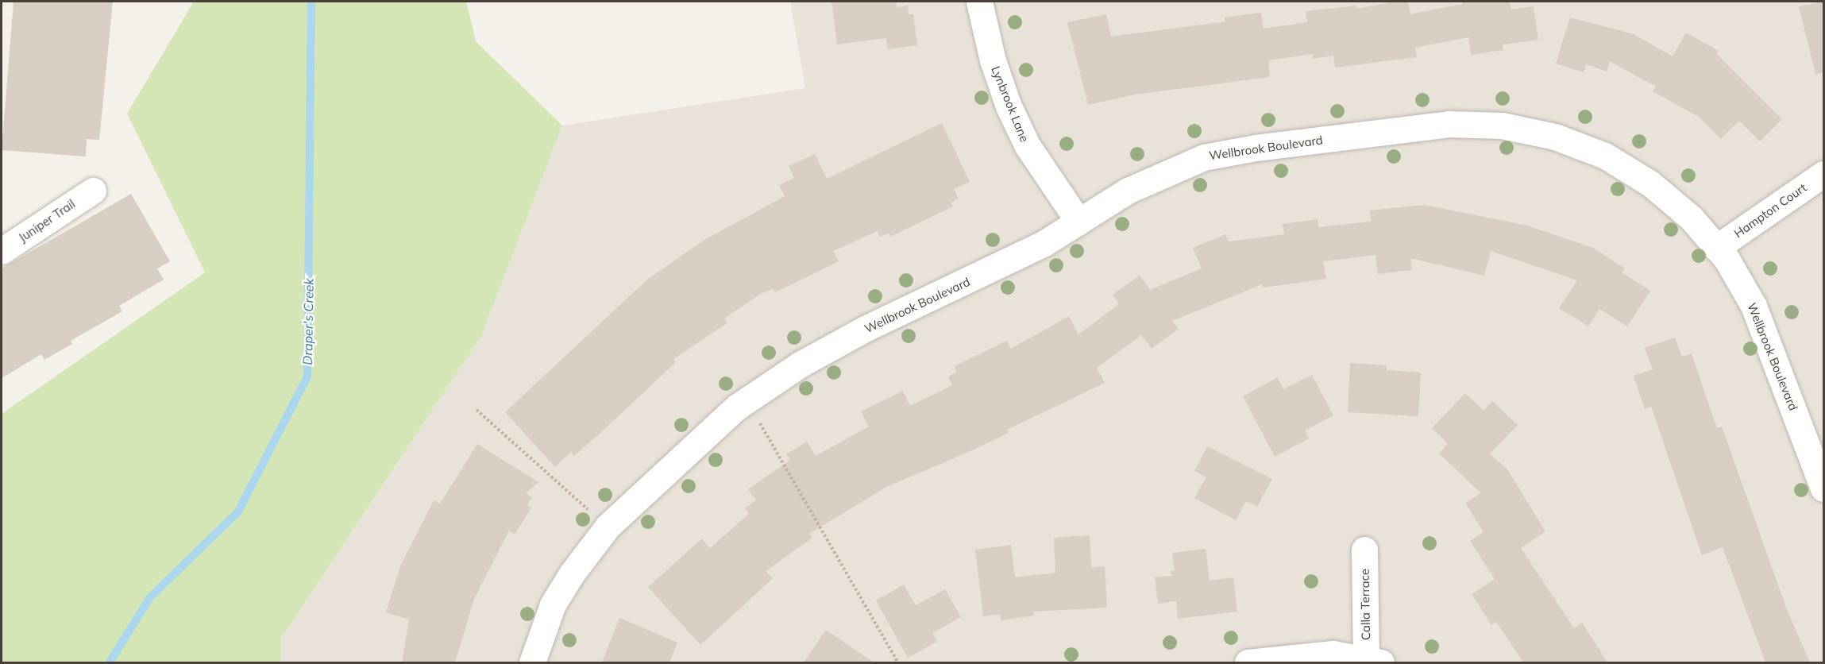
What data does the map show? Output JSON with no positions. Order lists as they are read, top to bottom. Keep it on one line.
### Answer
{"streets":{"street":["Lynbrook Lane","Wellbrook Boulevard","Hampton Court","Juniper Trail","Calla Terrace"]},"crossings":[["Lynbrook Lane","Wellbrook Boulevard"],["Wellbrook Boulevard","Hampton Court"]],"water":["Draper's Creek"]}
